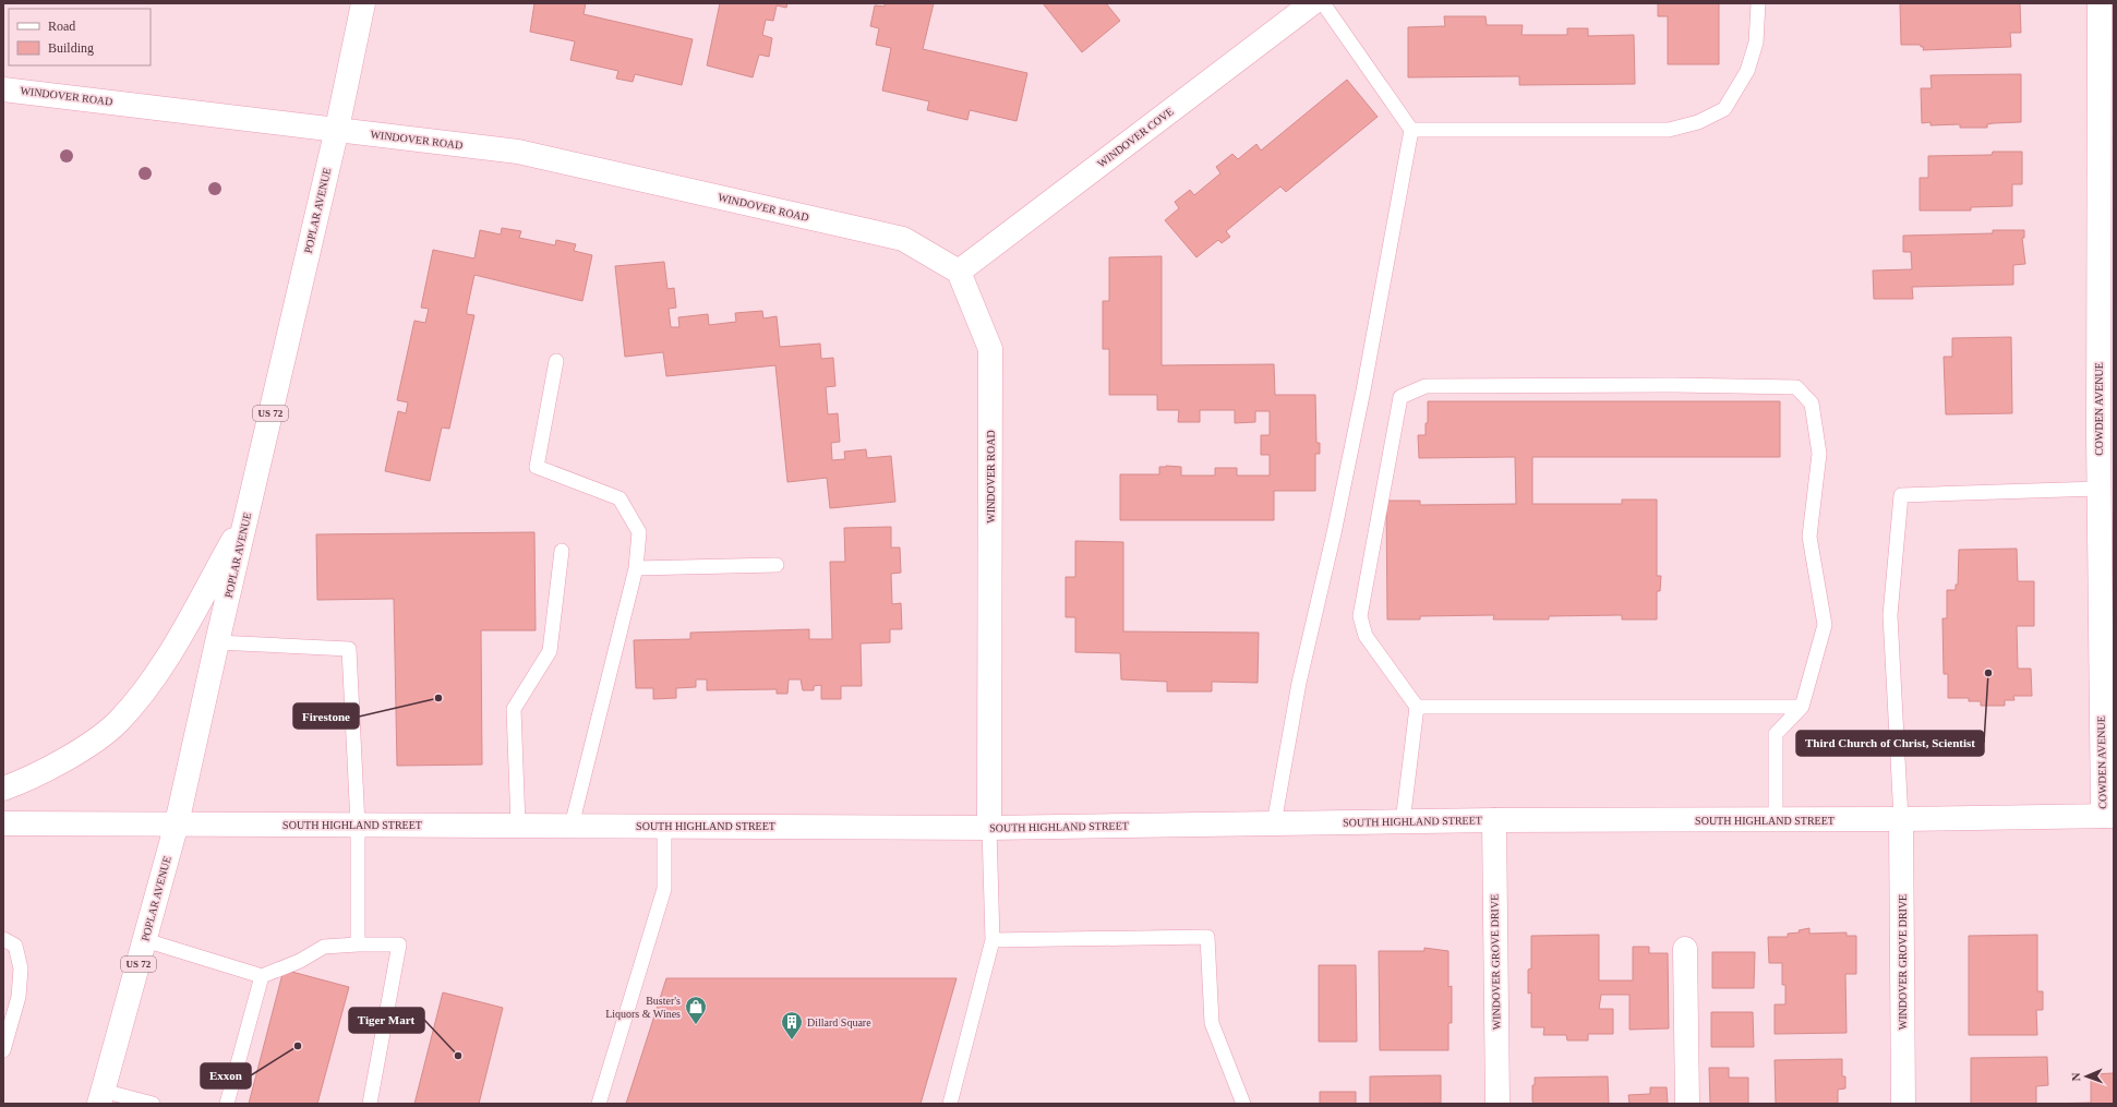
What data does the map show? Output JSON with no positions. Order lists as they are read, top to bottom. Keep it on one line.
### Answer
{"streets":{"main road":["WINDOVER ROAD","WINDOVER COVE","POPLAR AVENUE","COWDEN AVENUE","US 72","SOUTH HIGHLAND STREET","WINDOVER GROVE DRIVE"]},"crossings":[["WINDOVER ROAD","WINDOVER COVE"],["WINDOVER ROAD","POPLAR AVENUE"],["WINDOVER ROAD","SOUTH HIGHLAND STREET"],["POPLAR AVENUE","SOUTH HIGHLAND STREET"],["COWDEN AVENUE","SOUTH HIGHLAND STREET"],["SOUTH HIGHLAND STREET","WINDOVER GROVE DRIVE"]],"places":{"other":["Third Church of Christ, Scientist","Firestone","Exxon","Tiger Mart"],"shop":["Buster's Liquors & Wines"],"building":["Dillard Square"]},"legend":["Road","Building"],"north":"left"}
